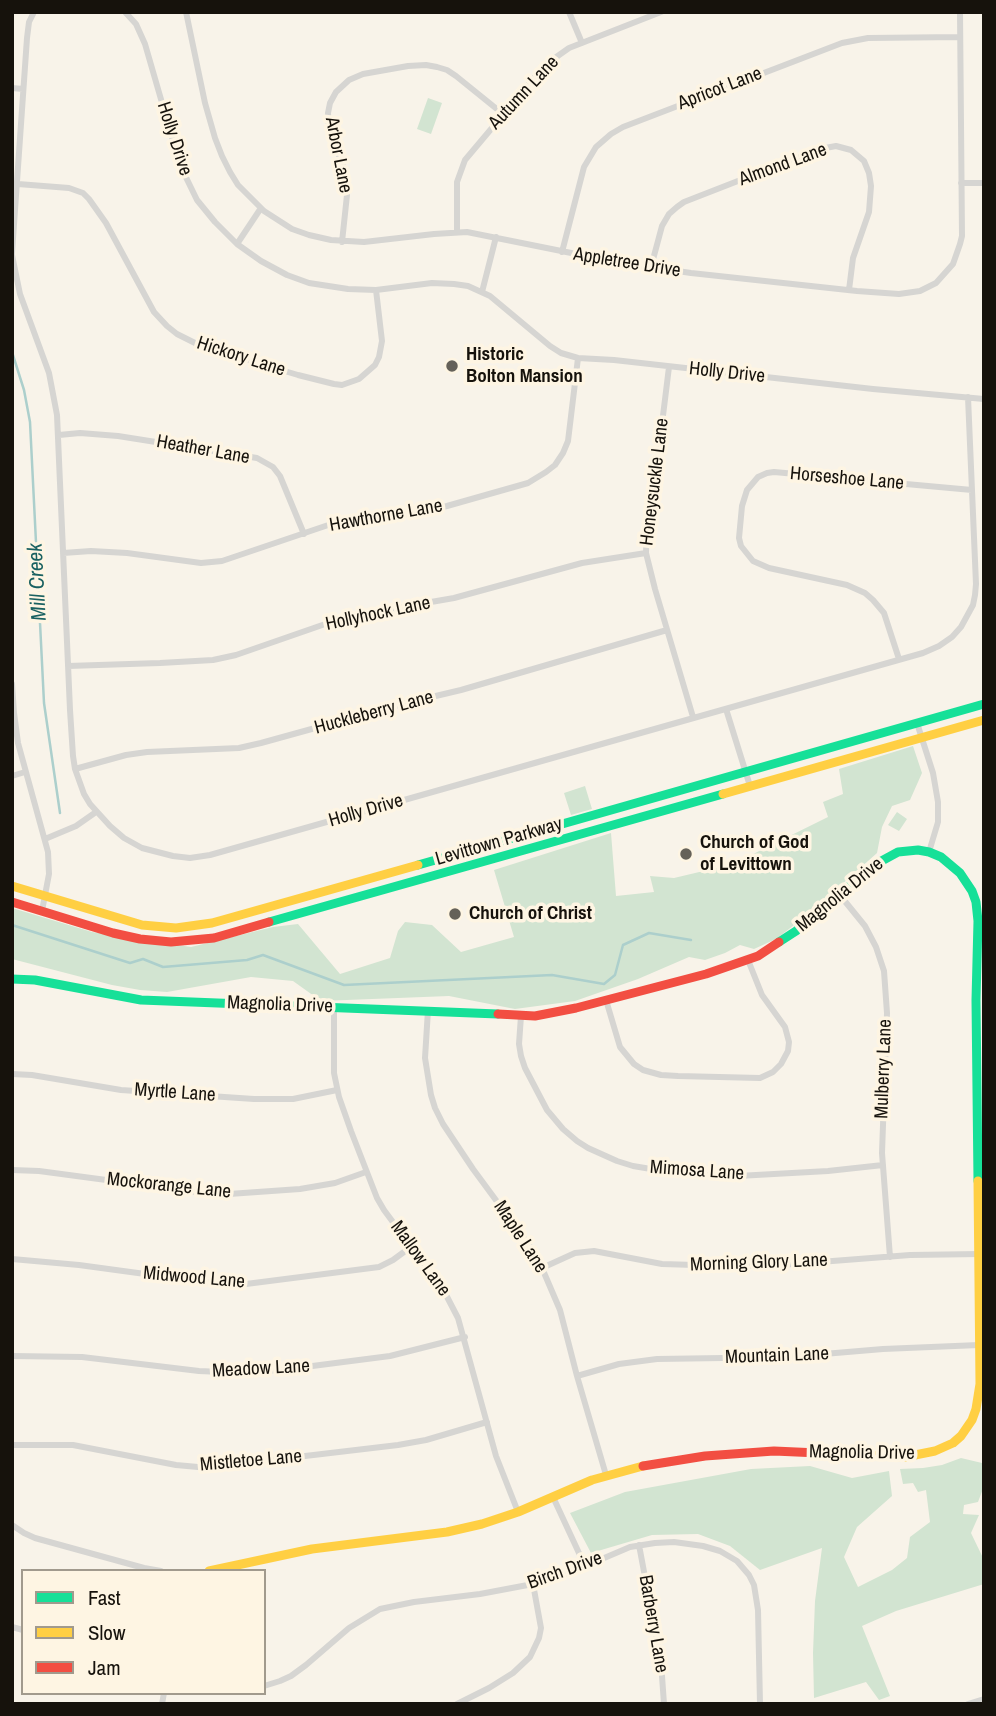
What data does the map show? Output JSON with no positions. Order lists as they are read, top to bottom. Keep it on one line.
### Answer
{"streets":{"street":["Apricot Lane","Autumn Lane","Holly Drive","Arbor Lane","Almond Lane","Appletree Drive","Hickory Lane","Heather Lane","Horseshoe Lane","Honeysuckle Lane","Hawthorne Lane","Hollyhock Lane","Huckleberry Lane","Levittown Parkway","Magnolia Drive","Mulberry Lane","Myrtle Lane","Mimosa Lane","Mockorange Lane","Maple Lane","Mallow Lane","Morning Glory Lane","Midwood Lane","Mountain Lane","Meadow Lane","Mistletoe Lane","Birch Drive","Barberry Lane"]},"crossings":[["Apricot Lane","Appletree Drive"],["Autumn Lane","Arbor Lane"],["Autumn Lane","Appletree Drive"],["Holly Drive","Hickory Lane"],["Holly Drive","Heather Lane"],["Holly Drive","Horseshoe Lane"],["Holly Drive","Honeysuckle Lane"],["Holly Drive","Hawthorne Lane"],["Holly Drive","Hollyhock Lane"],["Holly Drive","Huckleberry Lane"],["Arbor Lane","Appletree Drive"],["Almond Lane","Appletree Drive"],["Heather Lane","Hawthorne Lane"],["Honeysuckle Lane","Hollyhock Lane"],["Honeysuckle Lane","Huckleberry Lane"],["Magnolia Drive","Mulberry Lane"],["Magnolia Drive","Mimosa Lane"],["Magnolia Drive","Maple Lane"],["Magnolia Drive","Mallow Lane"],["Magnolia Drive","Morning Glory Lane"],["Magnolia Drive","Mountain Lane"],["Mulberry Lane","Mimosa Lane"],["Mulberry Lane","Morning Glory Lane"],["Myrtle Lane","Mallow Lane"],["Mockorange Lane","Mallow Lane"],["Maple Lane","Morning Glory Lane"],["Maple Lane","Mountain Lane"],["Mallow Lane","Midwood Lane"],["Mallow Lane","Meadow Lane"],["Mallow Lane","Mistletoe Lane"],["Birch Drive","Barberry Lane"]],"water":["Mill Creek"],"places":["Historic Bolton Mansion","Church of God of Levittown","Church of Christ"],"legend":["Fast","Slow","Jam"]}
